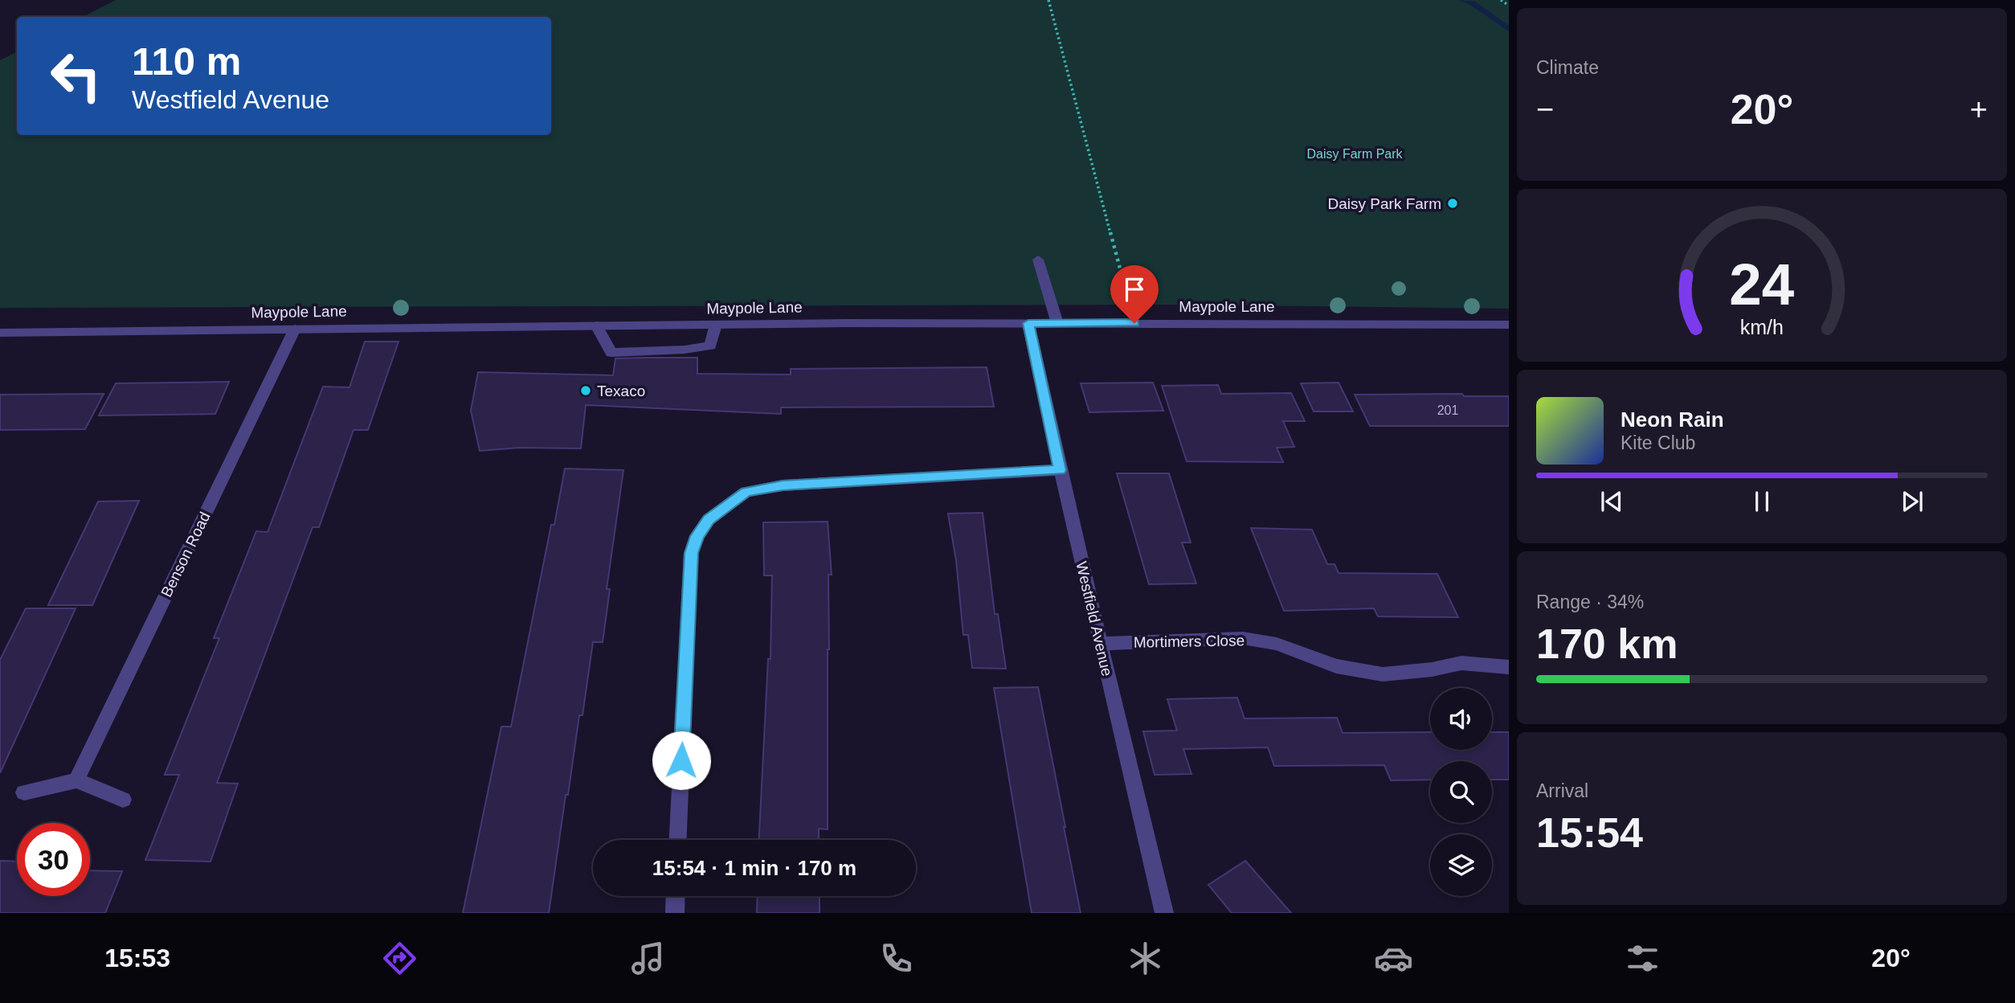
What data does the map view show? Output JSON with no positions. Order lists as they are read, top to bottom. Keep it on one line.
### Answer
{"streets":{"street":["Maypole Lane","Benson Road","Westfield Avenue","Mortimers Close"]},"crossings":[["Maypole Lane","Benson Road"],["Maypole Lane","Westfield Avenue"],["Westfield Avenue","Mortimers Close"]],"parks":["Daisy Farm Park"],"places":["Daisy Park Farm","Texaco"],"house_numbers":["201"],"page":{"tile":["Climate",["Range · 34%","170 km"],["Arrival","15:54"]],"turn":["110 m","Westfield Avenue"],"heat":["−","20°","+"],"song":["Neon Rain","Kite Club"],"limit":"30","trip":"15:54 · 1 min · 170 m","tabs":["15:53","20°"],"gauge":["24","km/h"]}}
